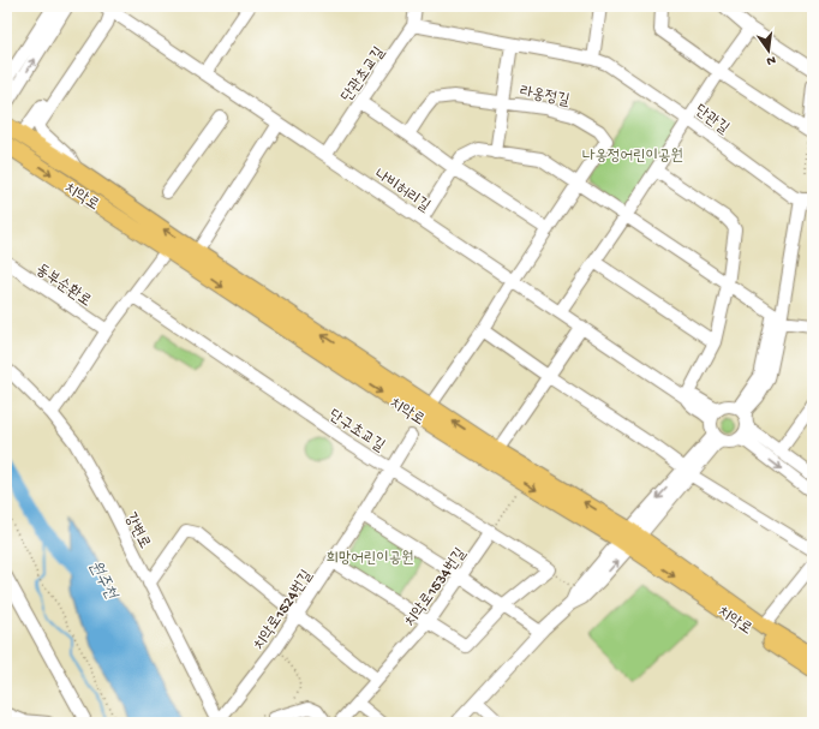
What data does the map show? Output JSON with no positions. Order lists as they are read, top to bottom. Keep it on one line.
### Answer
{"streets":{"main road":["치악로"],"street":["단관초교길","라옹정길","단관길","나비허리길","동부순환로","단구초교길","강변로","치악로1534번길","치악로1524번길"]},"crossings":[["단관초교길","단관길"],["단관초교길","나비허리길"],["라옹정길","단관길"],["라옹정길","나비허리길"],["라옹정길","치악로"],["나비허리길","치악로"],["단구초교길","치악로1534번길"],["단구초교길","치악로1524번길"],["강변로","치악로1524번길"]],"water":["원주천"],"parks":["나옹정어린이공원","희망어린이공원"],"north":"bottom"}
